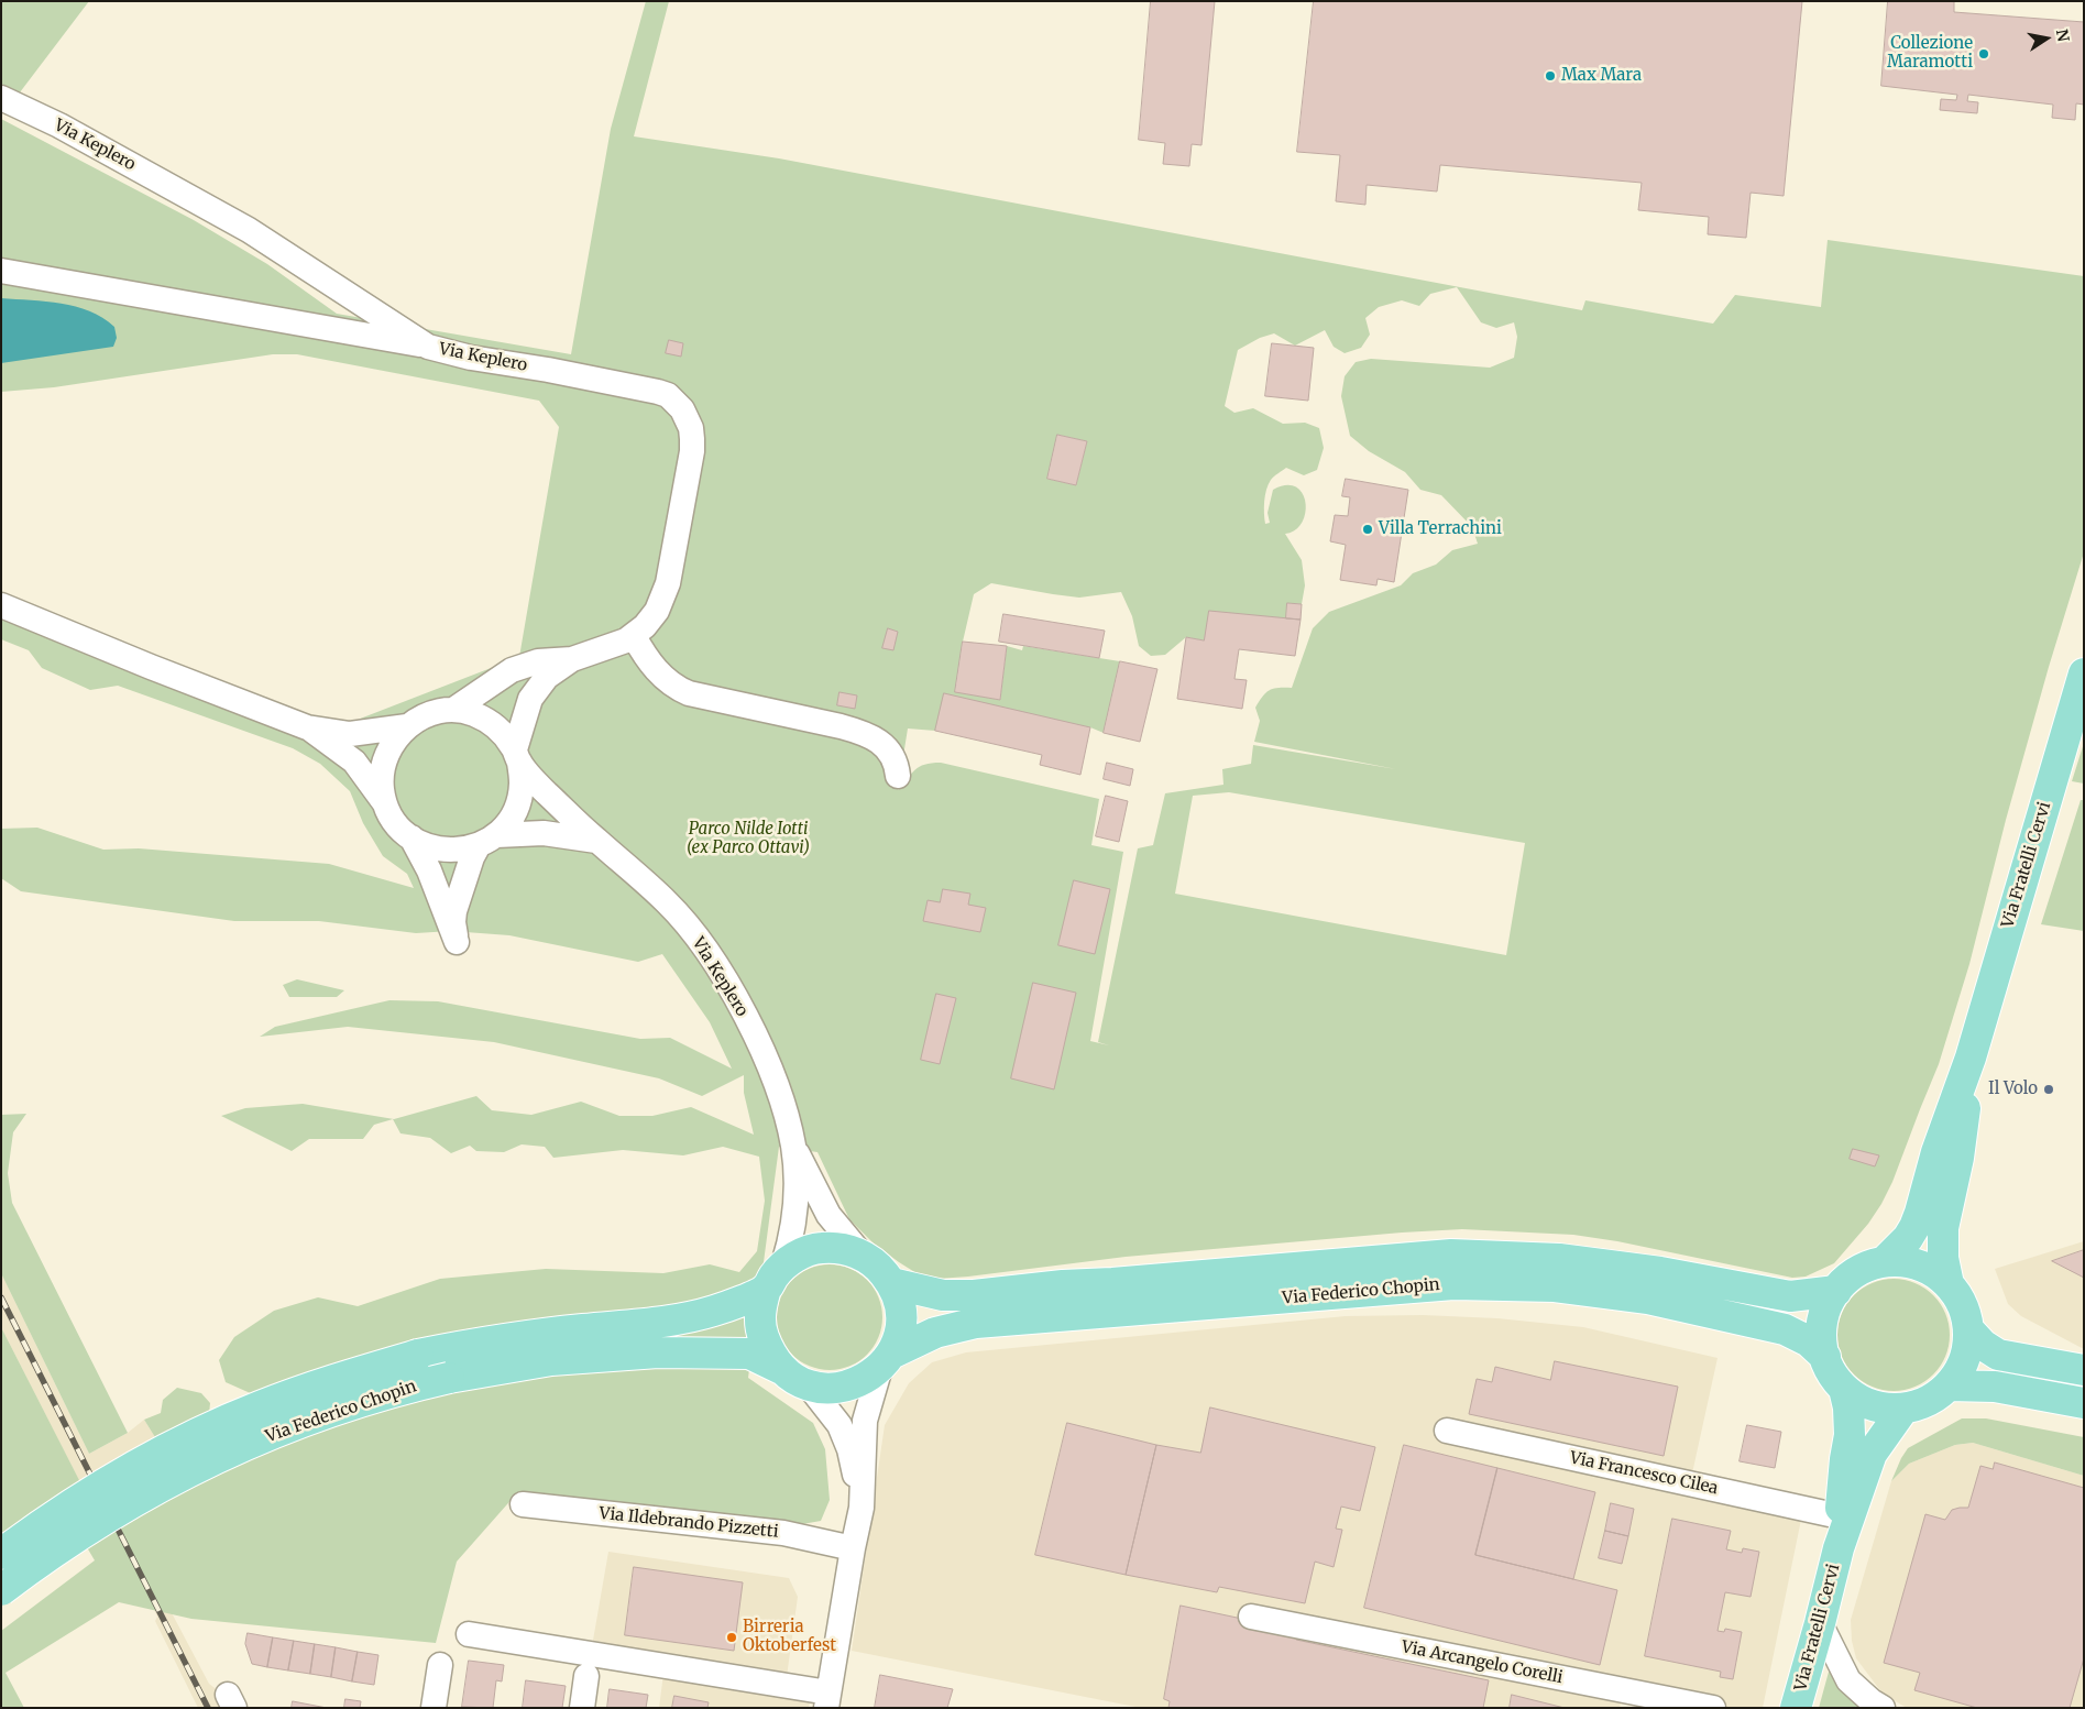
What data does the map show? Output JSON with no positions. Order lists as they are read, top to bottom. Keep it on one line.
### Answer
{"streets":{"main road":["Via Fratelli Cervi","Via Federico Chopin"],"street":["Via Keplero","Via Francesco Cilea","Via Ildebrando Pizzetti","Via Arcangelo Corelli"]},"crossings":[["Via Fratelli Cervi","Via Federico Chopin"],["Via Fratelli Cervi","Via Francesco Cilea"]],"parks":["Parco Nilde Iotti (ex Parco Ottavi)"],"places":["Collezione Maramotti","Max Mara","Villa Terrachini","Il Volo","Birreria Oktoberfest"],"north":"right"}
